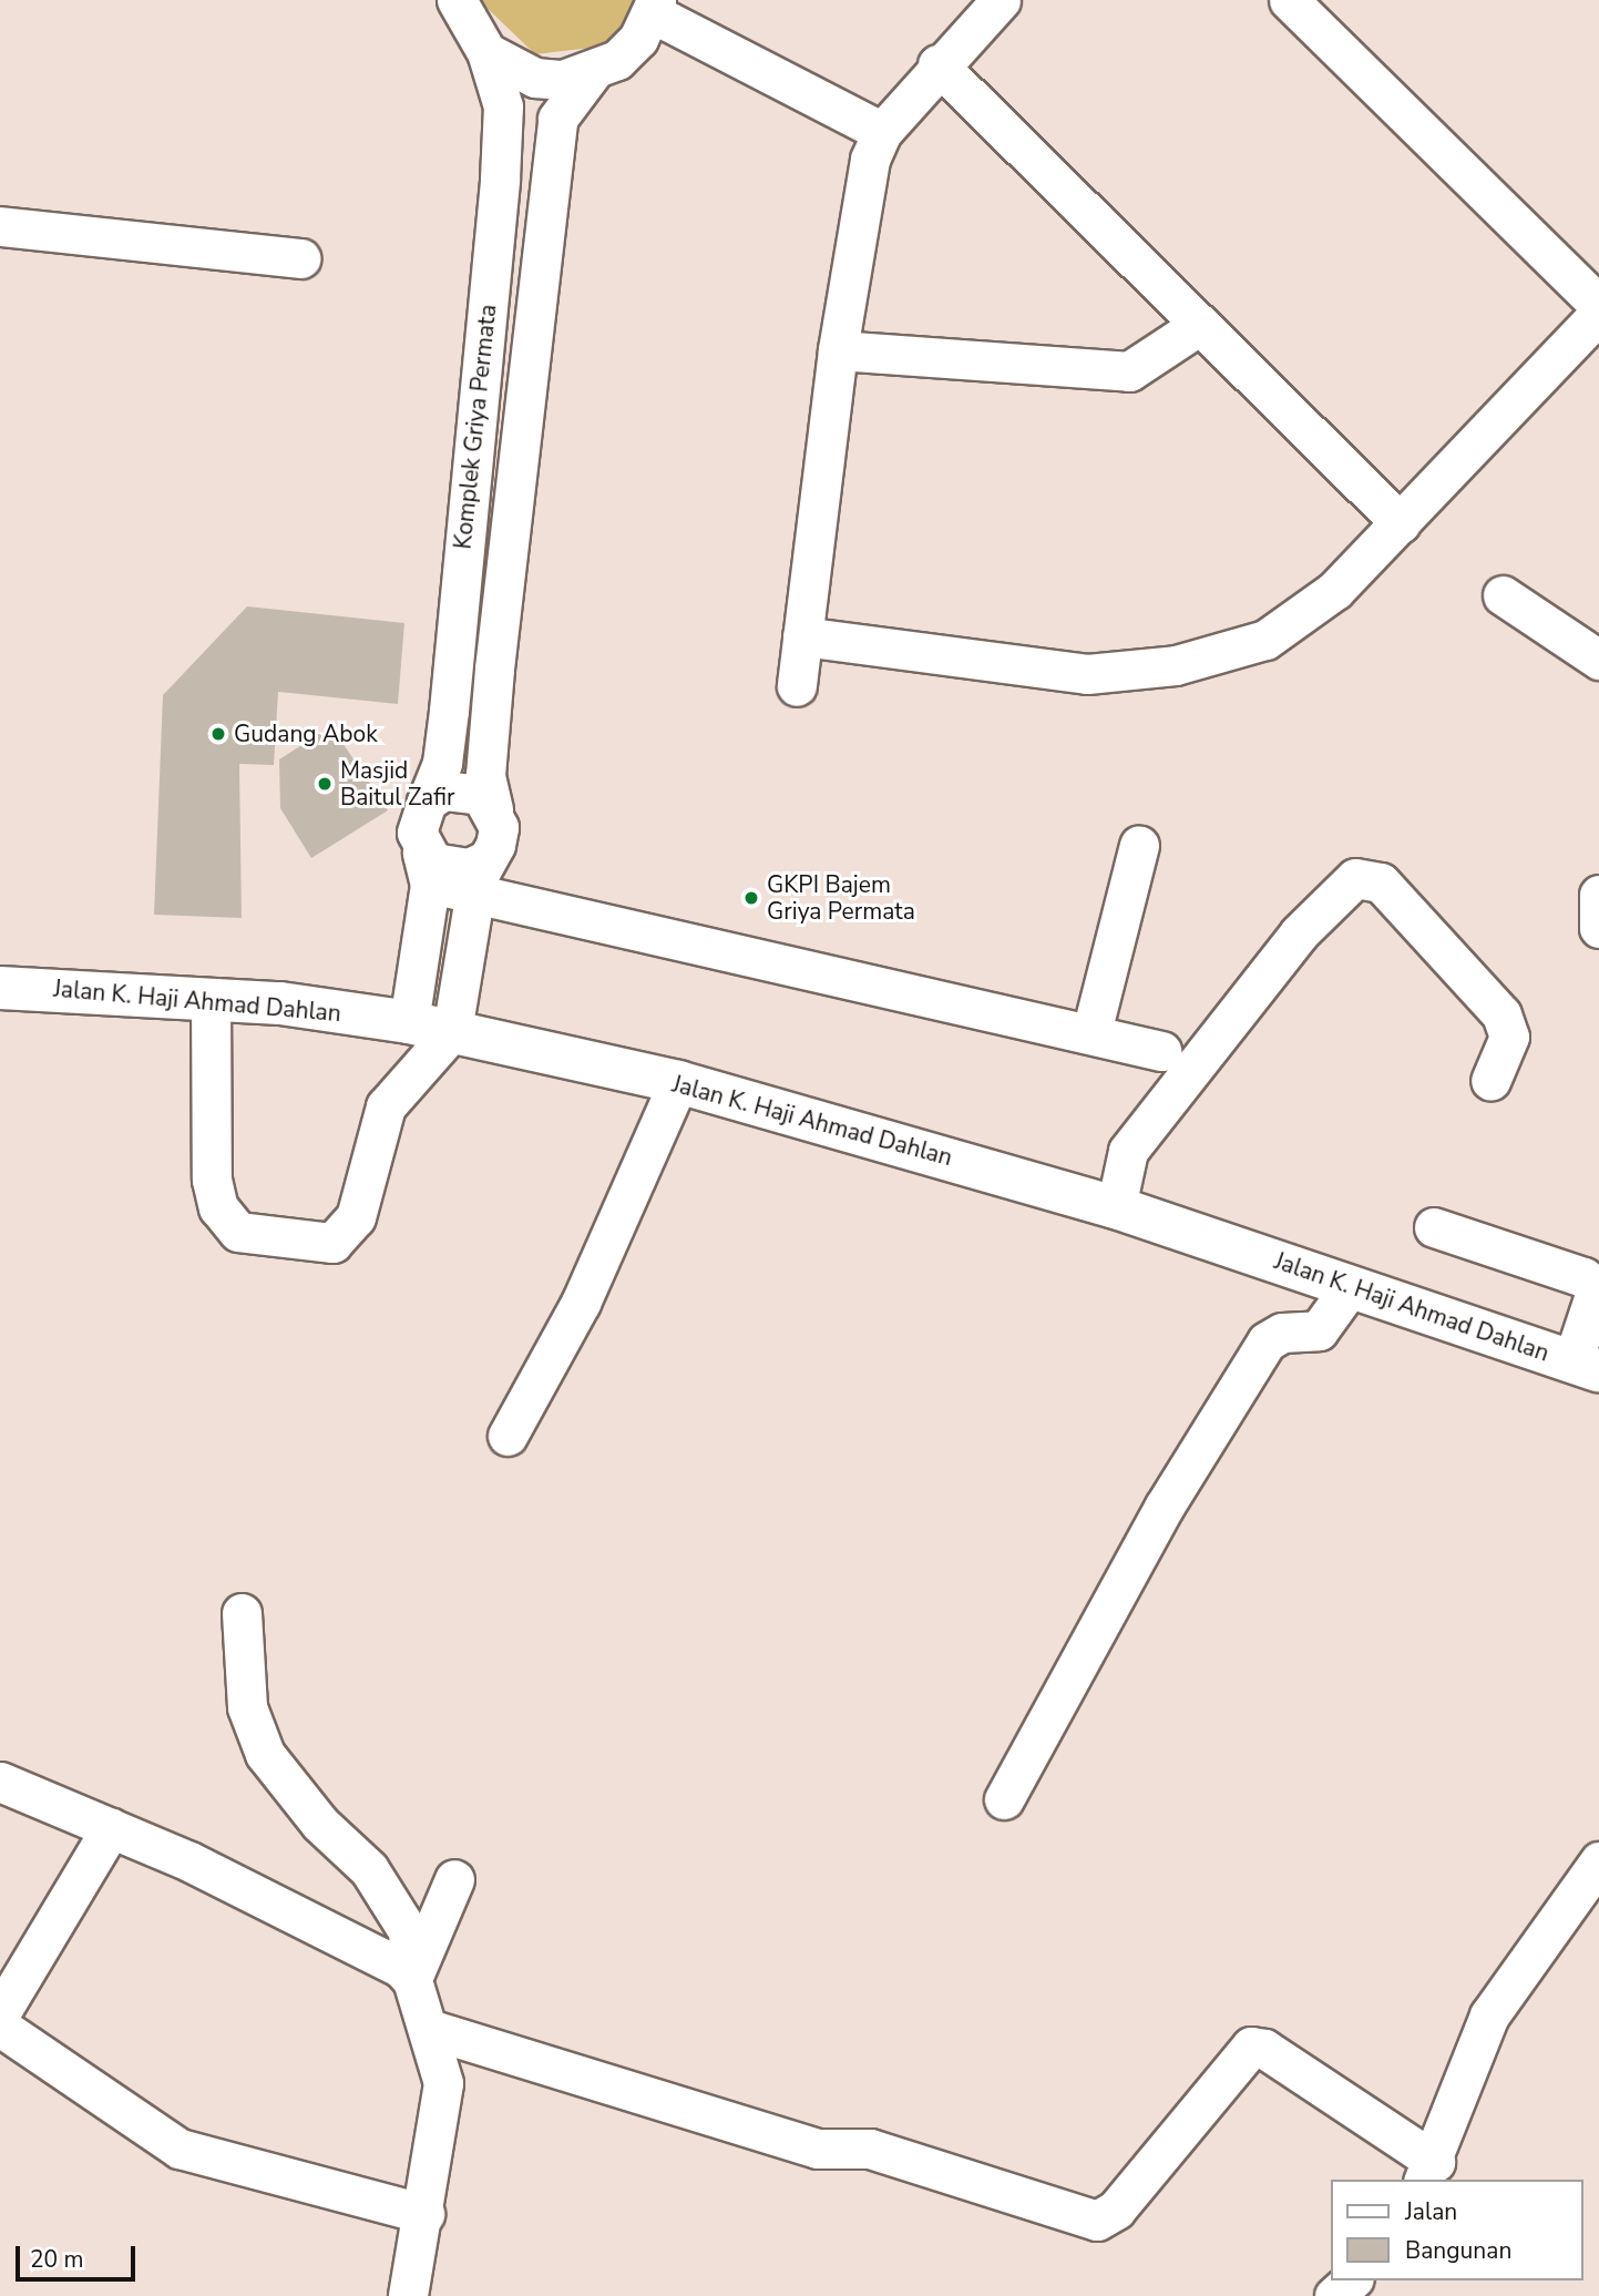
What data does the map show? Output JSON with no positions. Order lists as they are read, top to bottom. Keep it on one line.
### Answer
{"streets":{"main road":["Jalan K. Haji Ahmad Dahlan"],"street":["Komplek Griya Permata"]},"places":["Gudang Abok","Masjid Baitul Zafir","GKPI Bajem Griya Permata"],"legend":["Jalan","Bangunan"],"scale_bar":"20 m"}
